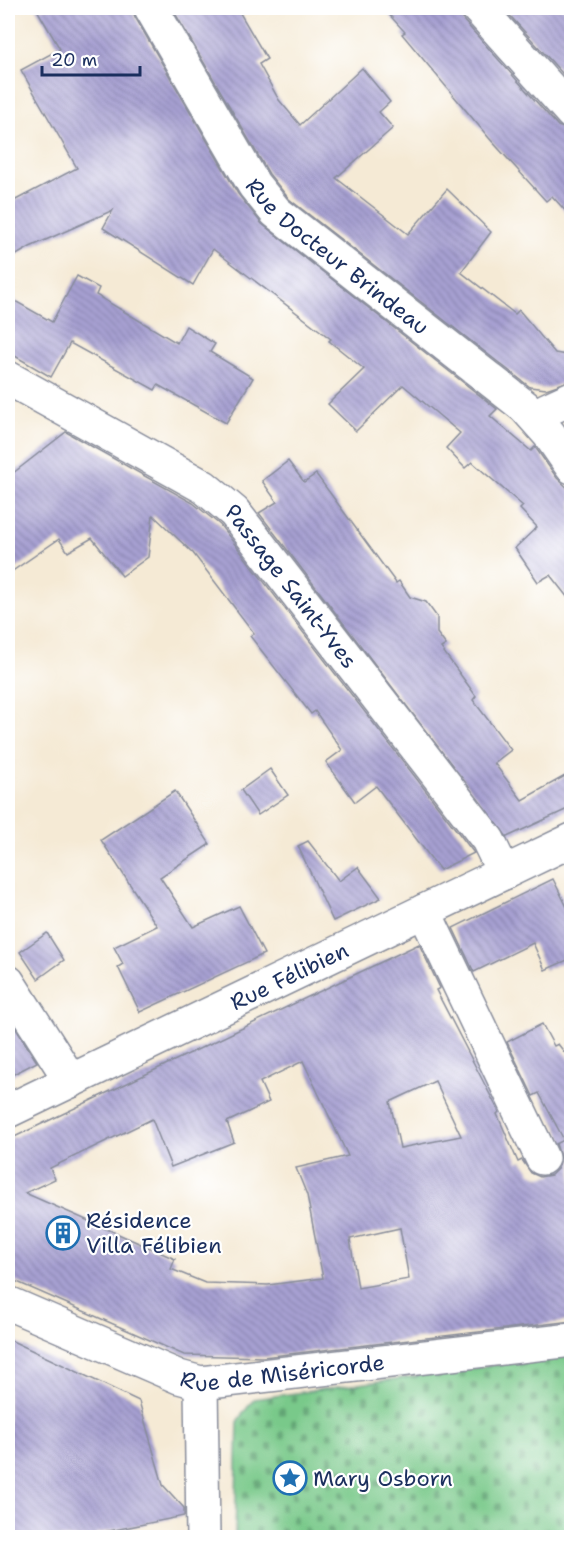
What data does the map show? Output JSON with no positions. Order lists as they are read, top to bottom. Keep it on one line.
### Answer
{"streets":{"street":["Rue Docteur Brindeau","Passage Saint-Yves","Rue Félibien","Rue de Miséricorde"]},"crossings":[["Passage Saint-Yves","Rue Félibien"]],"places":{"building":["Résidence Villa Félibien"],"place":["Mary Osborn"]},"scale_bar":"20 m"}
